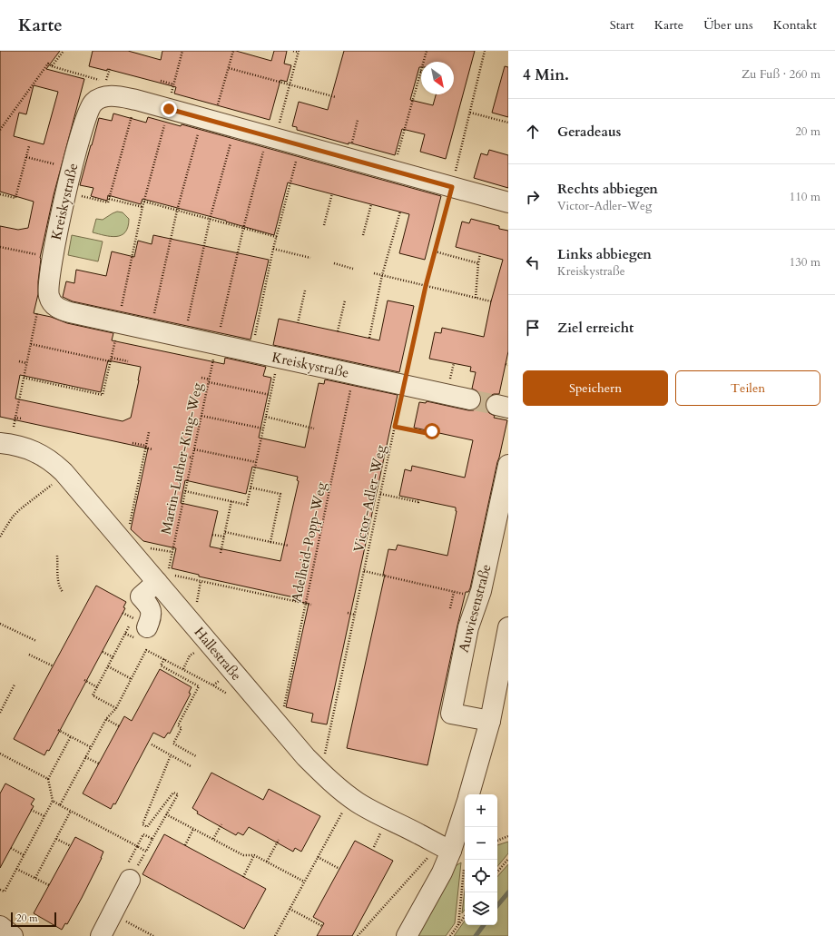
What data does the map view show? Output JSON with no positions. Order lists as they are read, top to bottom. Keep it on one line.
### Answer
{"streets":{"street":["Kreiskystraße","Auwiesenstraße","Hallestraße"],"path":["Martin-Luther-King-Weg","Victor-Adler-Weg","Adelheid-Popp-Weg"]},"crossings":[["Kreiskystraße","Martin-Luther-King-Weg"],["Kreiskystraße","Victor-Adler-Weg"],["Kreiskystraße","Adelheid-Popp-Weg"],["Martin-Luther-King-Weg","Hallestraße"]],"scale_bar":"20 m","north":"bottom right","page":{"header":"Karte","nav":["Start","Karte","Über uns","Kontakt"],"heading":["4 Min.","Zu Fuß · 260 m"],"list":[["Geradeaus","20 m"],["Rechts abbiegen","Victor-Adler-Weg","110 m"],["Links abbiegen","Kreiskystraße","130 m"],"Ziel erreicht"],"buttons":["Speichern","Teilen"],"map_buttons":["+","−"],"scale":"20 m"}}
